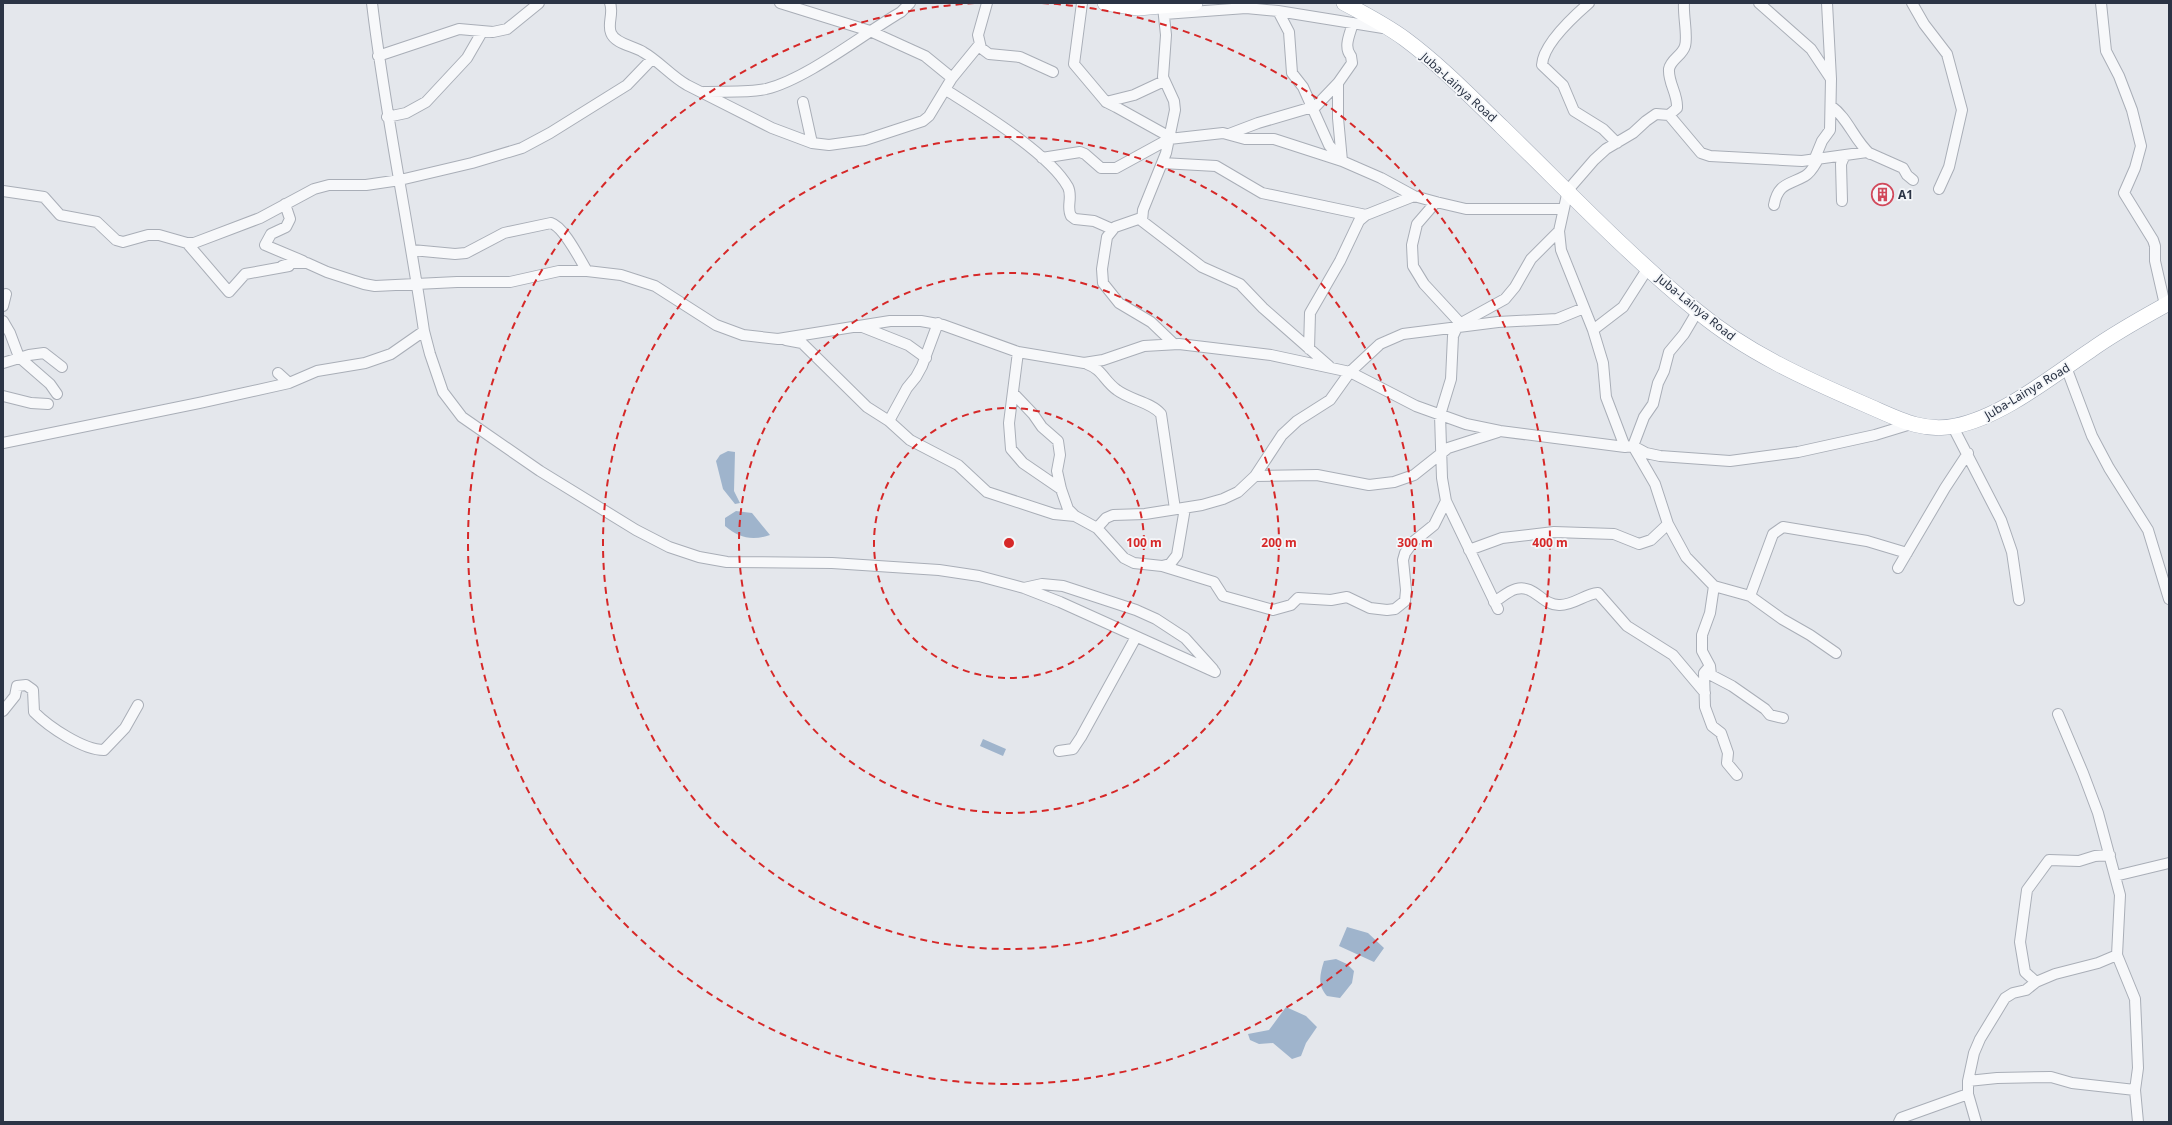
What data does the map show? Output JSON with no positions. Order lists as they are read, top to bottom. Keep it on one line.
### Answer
{"streets":{"main road":["Juba-Lainya Road"]},"places":{"building":["A1"]},"rings":["100 m","200 m","300 m","400 m"]}
